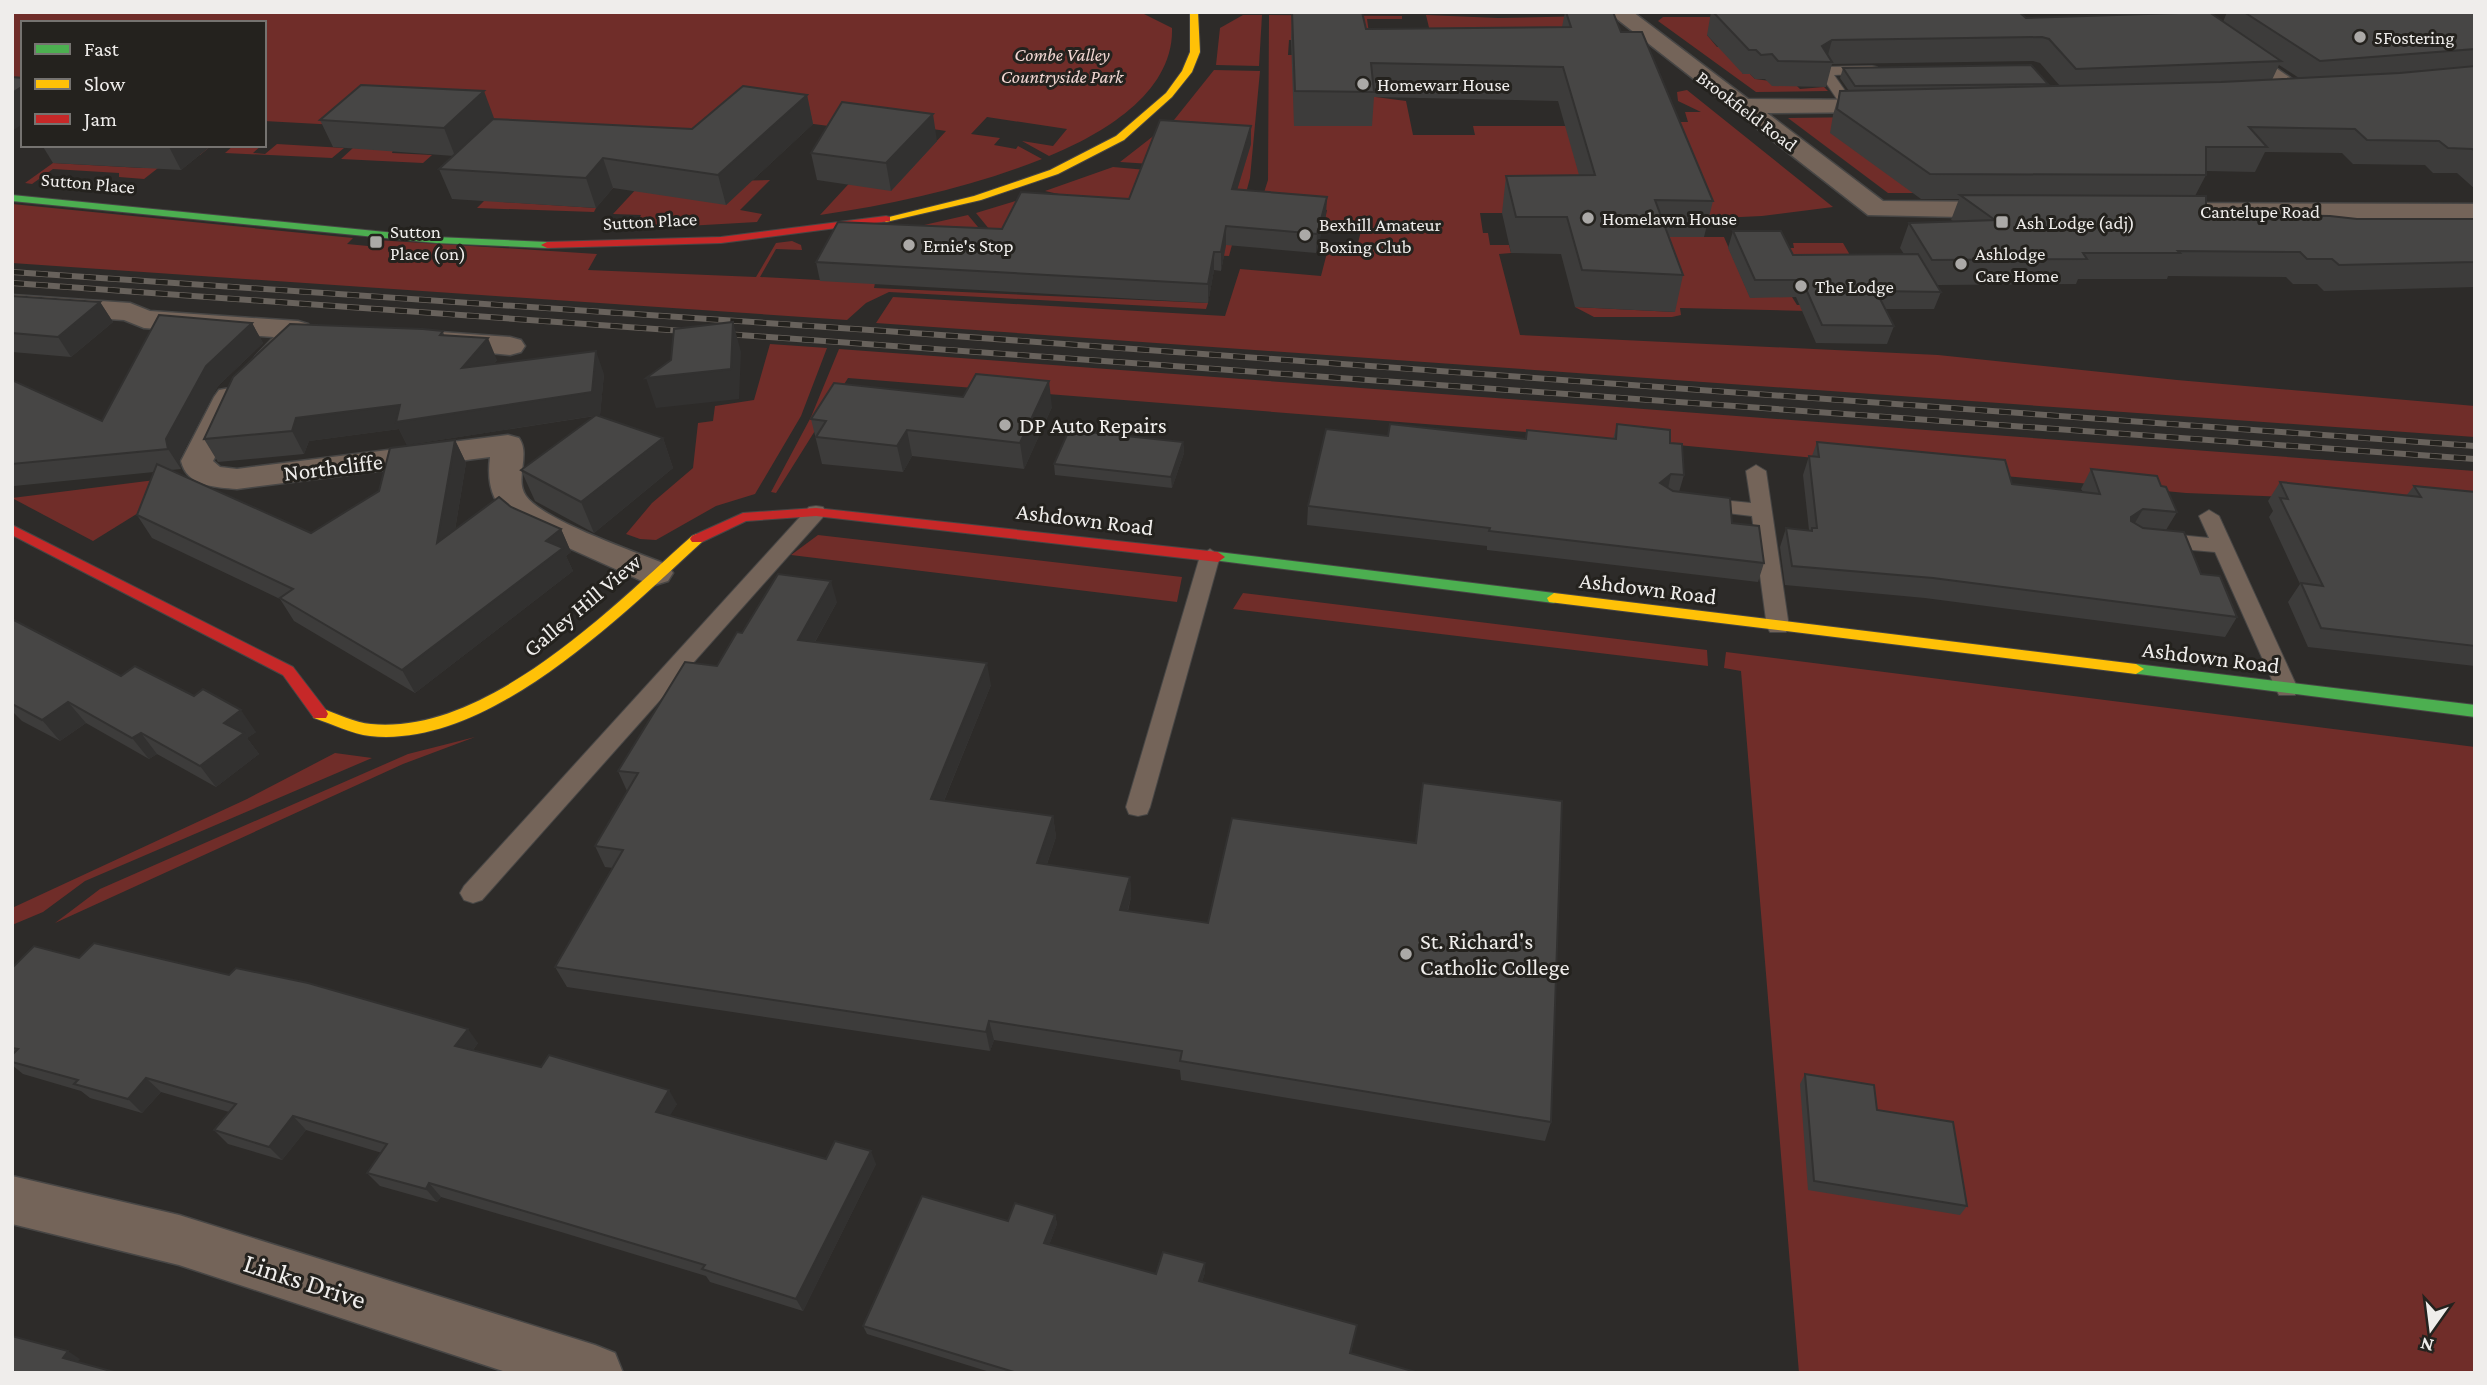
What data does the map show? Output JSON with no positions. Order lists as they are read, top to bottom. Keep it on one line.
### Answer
{"streets":{"street":["Brookfield Road","Sutton Place","Cantelupe Road","Northcliffe","Ashdown Road","Galley Hill View","Links Drive"]},"crossings":[["Northcliffe","Galley Hill View"],["Ashdown Road","Galley Hill View"]],"parks":["Combe Valley Countryside Park"],"places":{"other":["5Fostering","Homewarr House","Homelawn House","Bexhill Amateur Boxing Club","Ernie's Stop","Ashlodge Care Home","The Lodge","DP Auto Repairs","St. Richard's Catholic College"],"transit":["Ash Lodge (adj)","Sutton Place (on)"]},"legend":["Fast","Slow","Jam"],"north":"bottom"}
